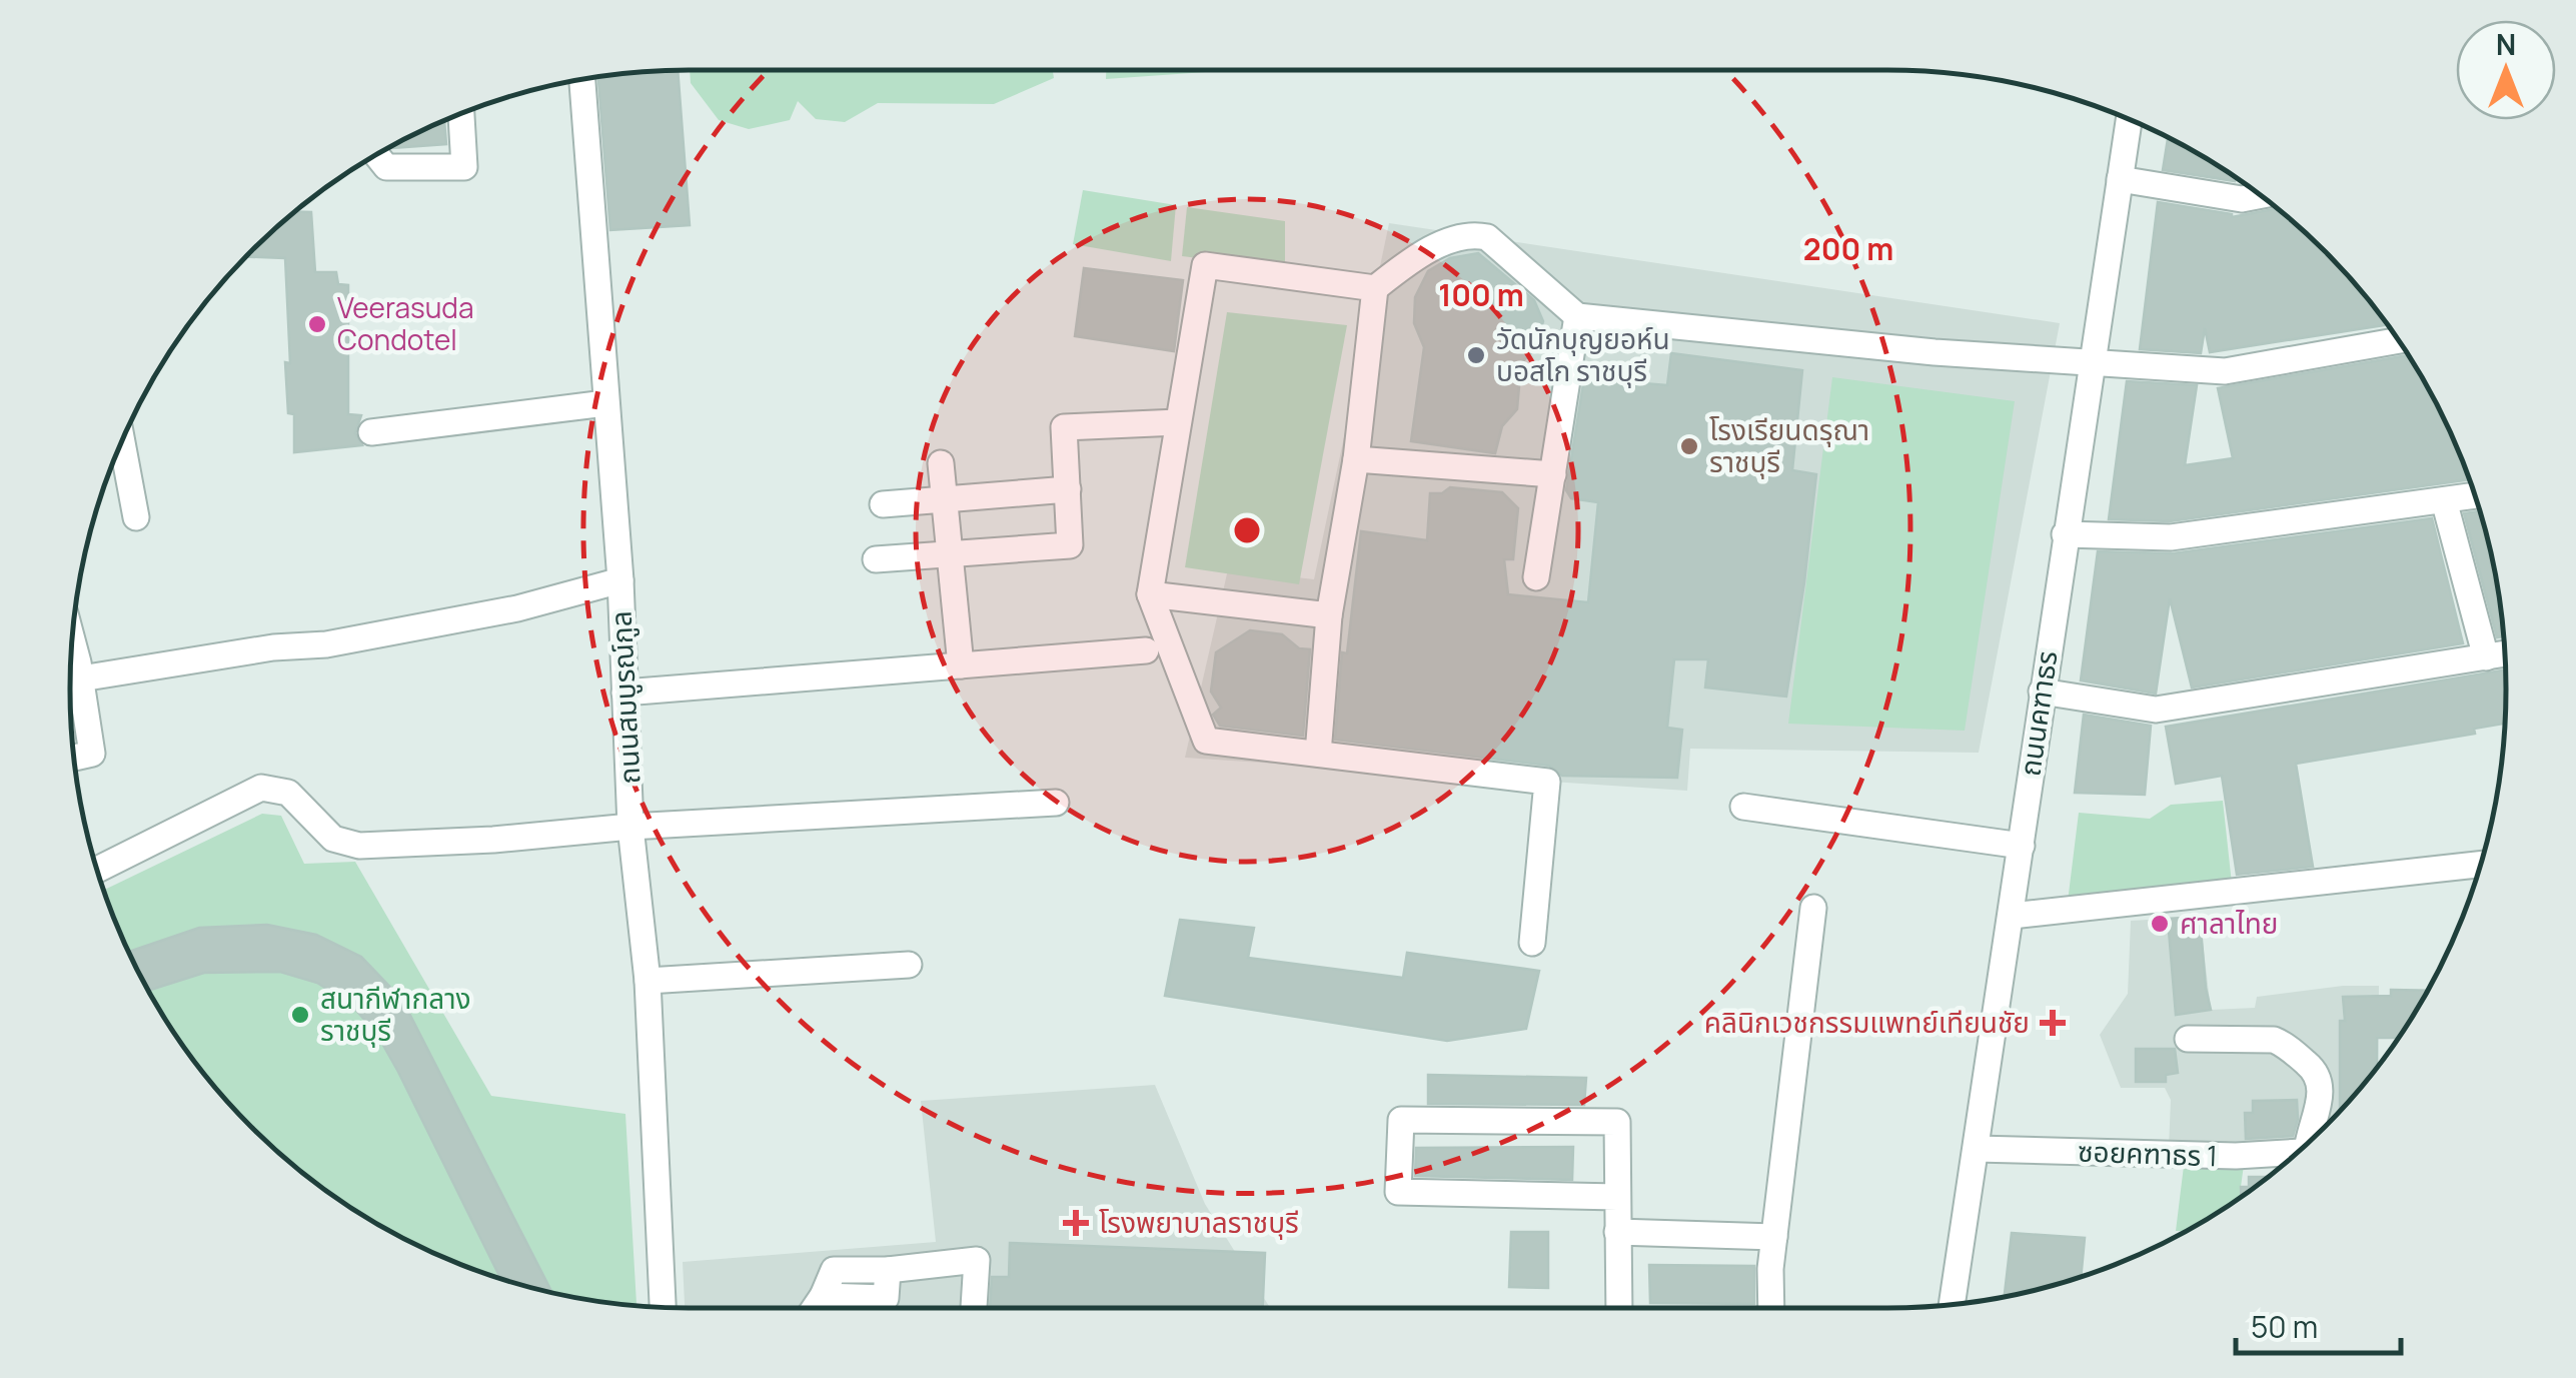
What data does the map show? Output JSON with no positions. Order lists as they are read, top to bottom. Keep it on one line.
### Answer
{"streets":{"street":["ถนนสมบูรณ์กูล","ถนนคฑาธร","ซอยคฑาธร 1"]},"crossings":[["ถนนคฑาธร","ซอยคฑาธร 1"]],"places":{"other":["Veerasuda Condotel","วัดนักบุญยอห์น บอสโก ราชบุรี","โรงเรียนดรุณา ราชบุรี","ศาลาไทย","สนากีฬากลาง ราชบุรี"],"health":["คลินิกเวชกรรมแพทย์เทียนชัย","โรงพยาบาลราชบุรี"]},"scale_bar":"50 m","north":"top","rings":["200 m","100 m"]}
